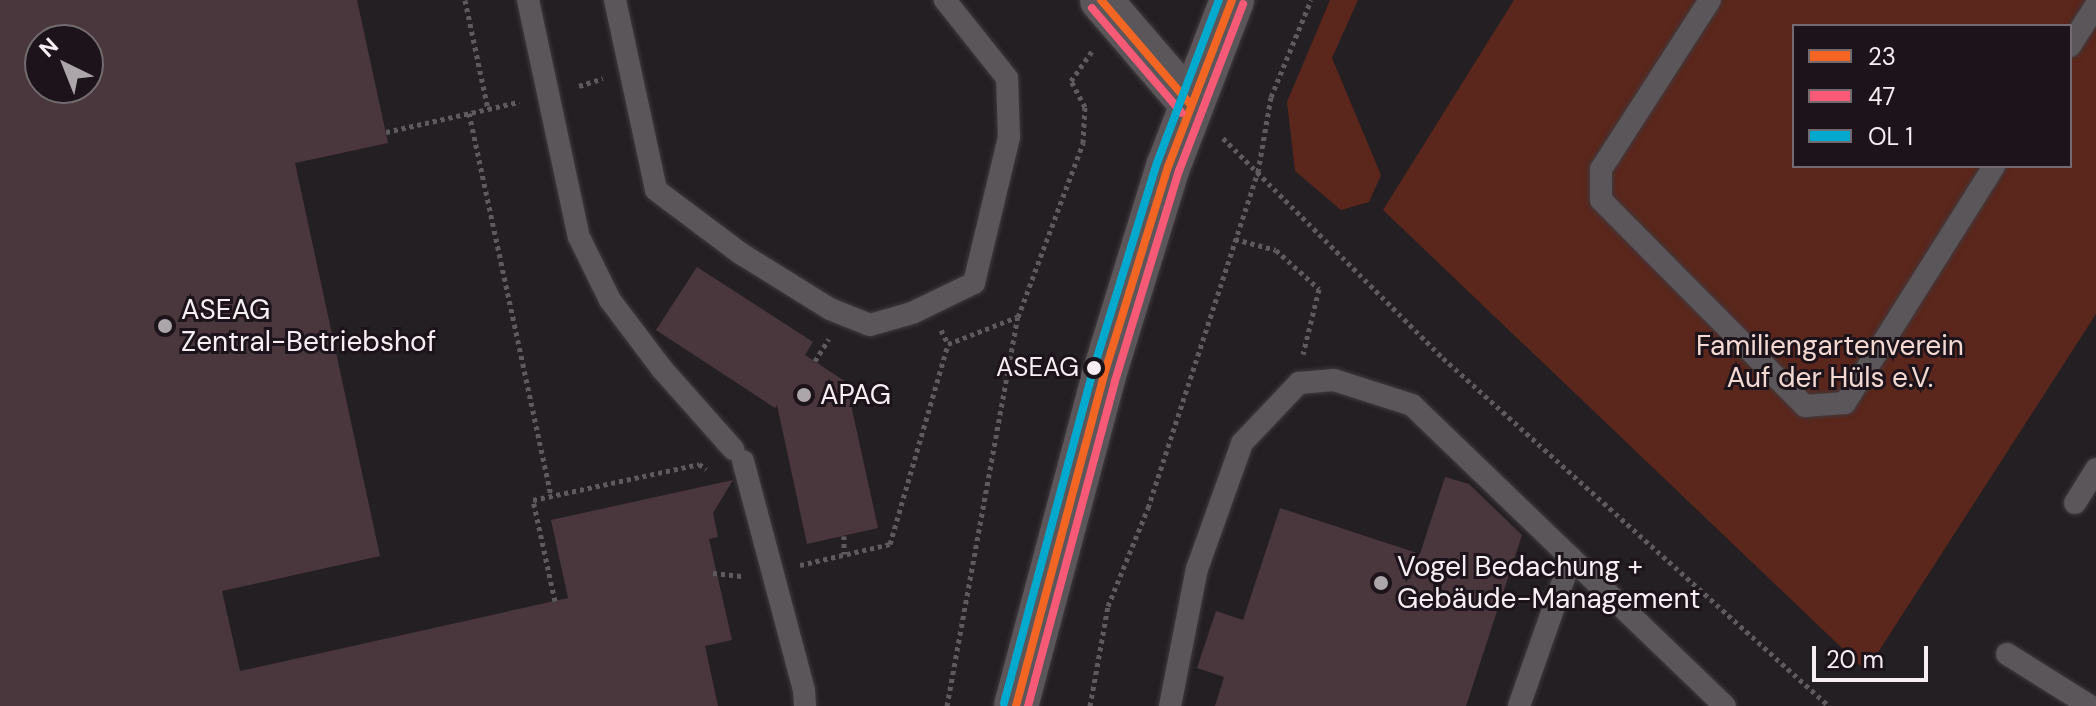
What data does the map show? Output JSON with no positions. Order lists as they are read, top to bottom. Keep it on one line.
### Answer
{"parks":["Familiengartenverein Auf der Hüls e.V."],"places":["ASEAG Zentral-Betriebshof","ASEAG","APAG","Vogel Bedachung + Gebäude-Management"],"lines":["transit line 23","transit line 47"],"legend":["23","47","OL 1"],"scale_bar":"20 m","north":"top left"}
